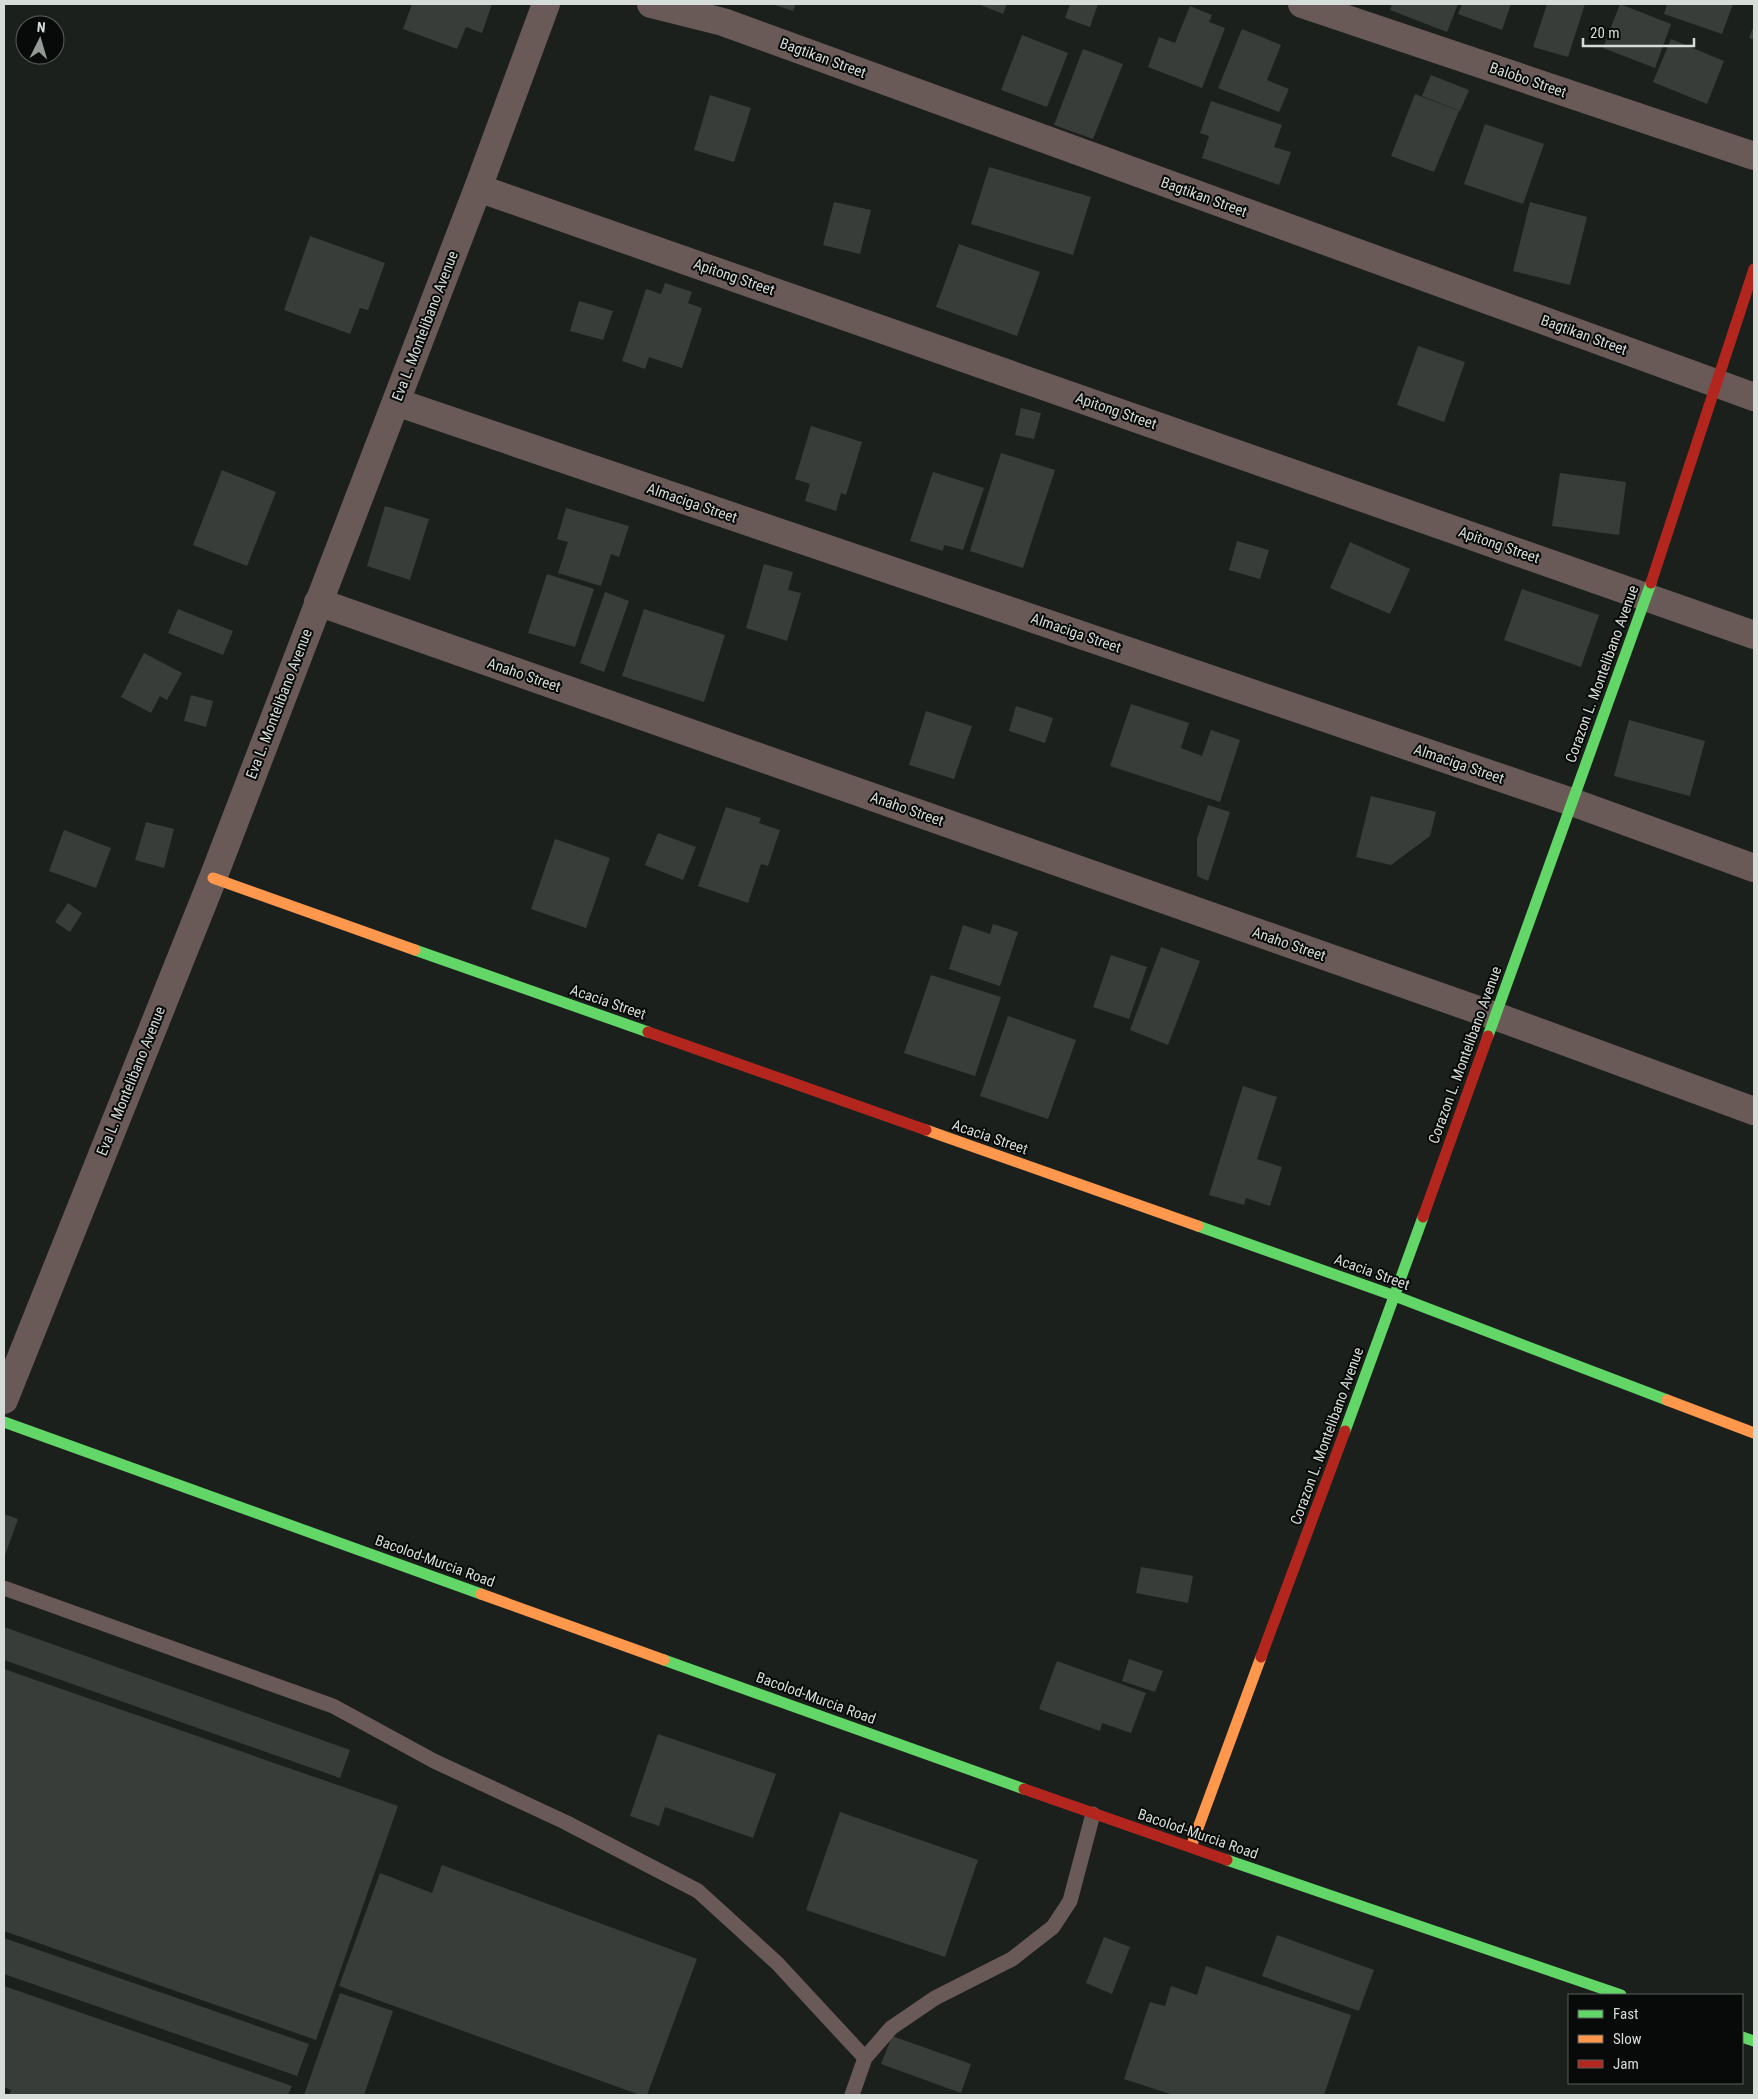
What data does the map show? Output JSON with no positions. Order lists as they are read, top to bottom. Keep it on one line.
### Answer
{"streets":{"main road":["Corazon L. Montelibano Avenue","Acacia Street","Bacolod-Murcia Road"],"street":["Bagtikan Street","Balobo Street","Apitong Street","Eva L. Montelibano Avenue","Almaciga Street","Anaho Street"]},"crossings":[["Bagtikan Street","Corazon L. Montelibano Avenue"],["Apitong Street","Eva L. Montelibano Avenue"],["Apitong Street","Corazon L. Montelibano Avenue"],["Eva L. Montelibano Avenue","Almaciga Street"],["Eva L. Montelibano Avenue","Anaho Street"],["Eva L. Montelibano Avenue","Acacia Street"],["Almaciga Street","Corazon L. Montelibano Avenue"],["Corazon L. Montelibano Avenue","Anaho Street"],["Corazon L. Montelibano Avenue","Acacia Street"],["Corazon L. Montelibano Avenue","Bacolod-Murcia Road"]],"legend":["Fast","Slow","Jam"],"scale_bar":"20 m","north":"top"}
